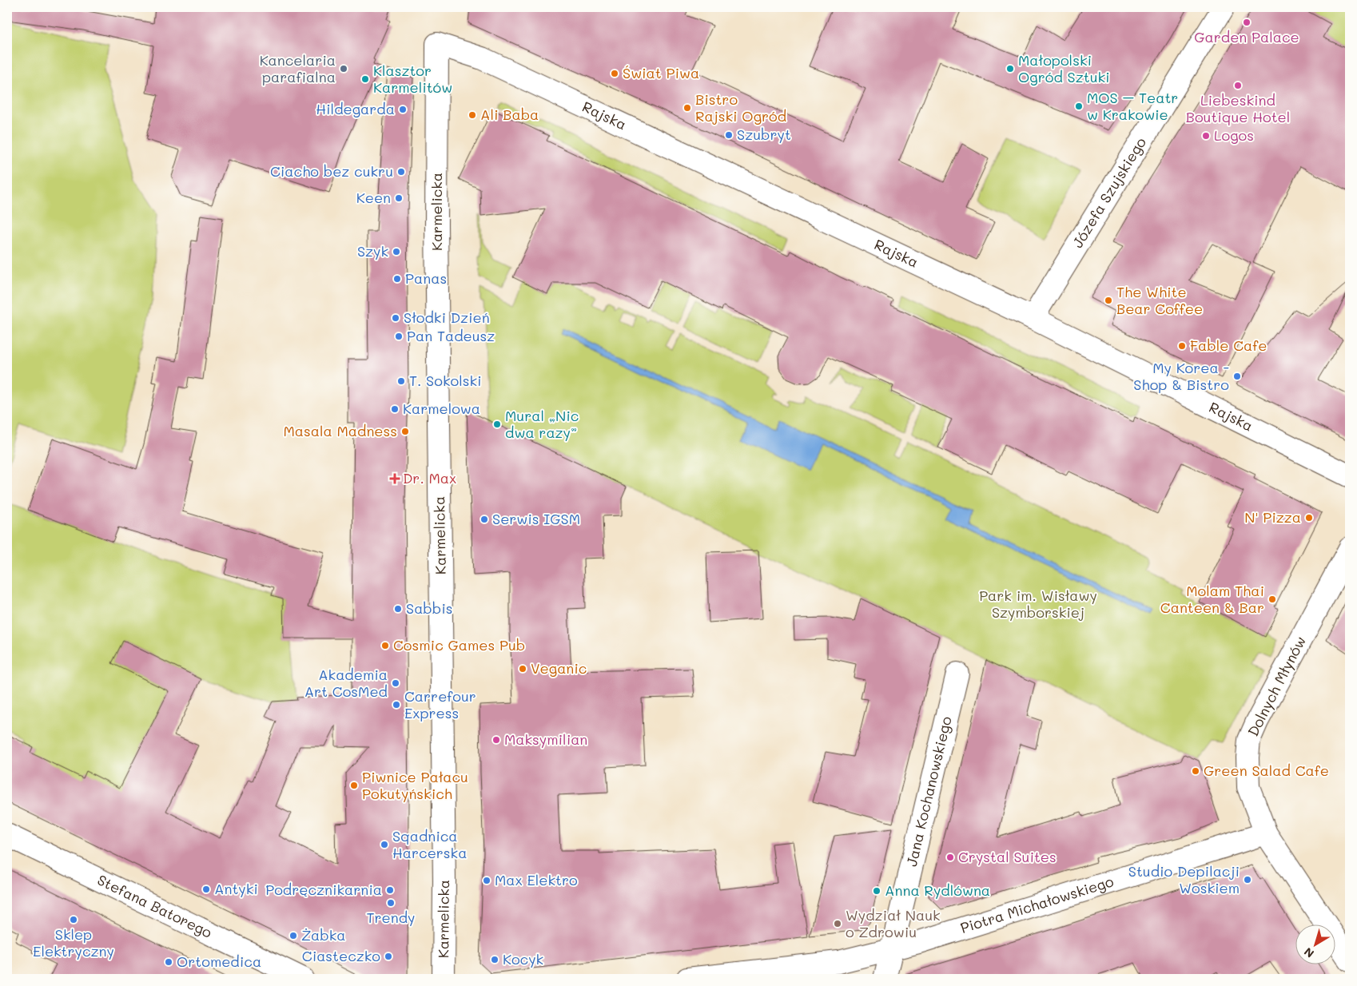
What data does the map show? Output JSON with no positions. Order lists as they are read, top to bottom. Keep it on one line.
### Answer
{"streets":{"street":["Rajska","Józefa Szujskiego","Karmelicka","Dolnych Młynów","Jana Kochanowskiego","Piotra Michałowskiego","Stefana Batorego"]},"crossings":[["Rajska","Józefa Szujskiego"],["Rajska","Karmelicka"],["Dolnych Młynów","Piotra Michałowskiego"],["Jana Kochanowskiego","Piotra Michałowskiego"]],"parks":["Park im. Wisławy Szymborskiej"],"places":{"other":["Garden Palace","Kancelaria parafialna","Małopolski Ogród Sztuki","Świat Piwa","Klasztor Karmelitów","Liebeskind Boutique Hotel","MOS – Teatr w Krakowie","Bistro Rajski Ogród","Hildegarda","Ali Baba","Szubryt","Logos","Ciacho bez cukru","Keen","Szyk","Panas","The White Bear Coffee","Słodki Dzień","Pan Tadeusz","Fable Cafe","My Korea - Shop & Bistro","T. Sokolski","Karmelowa","Mural „Nic dwa razy”","Masala Madness","N' Pizza","Serwis IGSM","Molam Thai Canteen & Bar","Sabbis","Cosmic Games Pub","Veganic","Akademia Art CosMed","Carrefour Express","Maksymilian","Green Salad Cafe","Piwnice Pałacu Pokutyńskich","Sqadnica Harcerska","Crystal Suites","Studio Depilacji Woskiem","Max Elektro","Antyki","Podręcznikarnia","Anna Rydlówna","Trendy","Sklep Elektryczny","Wydział Nauk o Zdrowiu","Żabka","Ciasteczko","Kocyk","Ortomedica"],"health":["Dr. Max"]},"north":"bottom left"}
